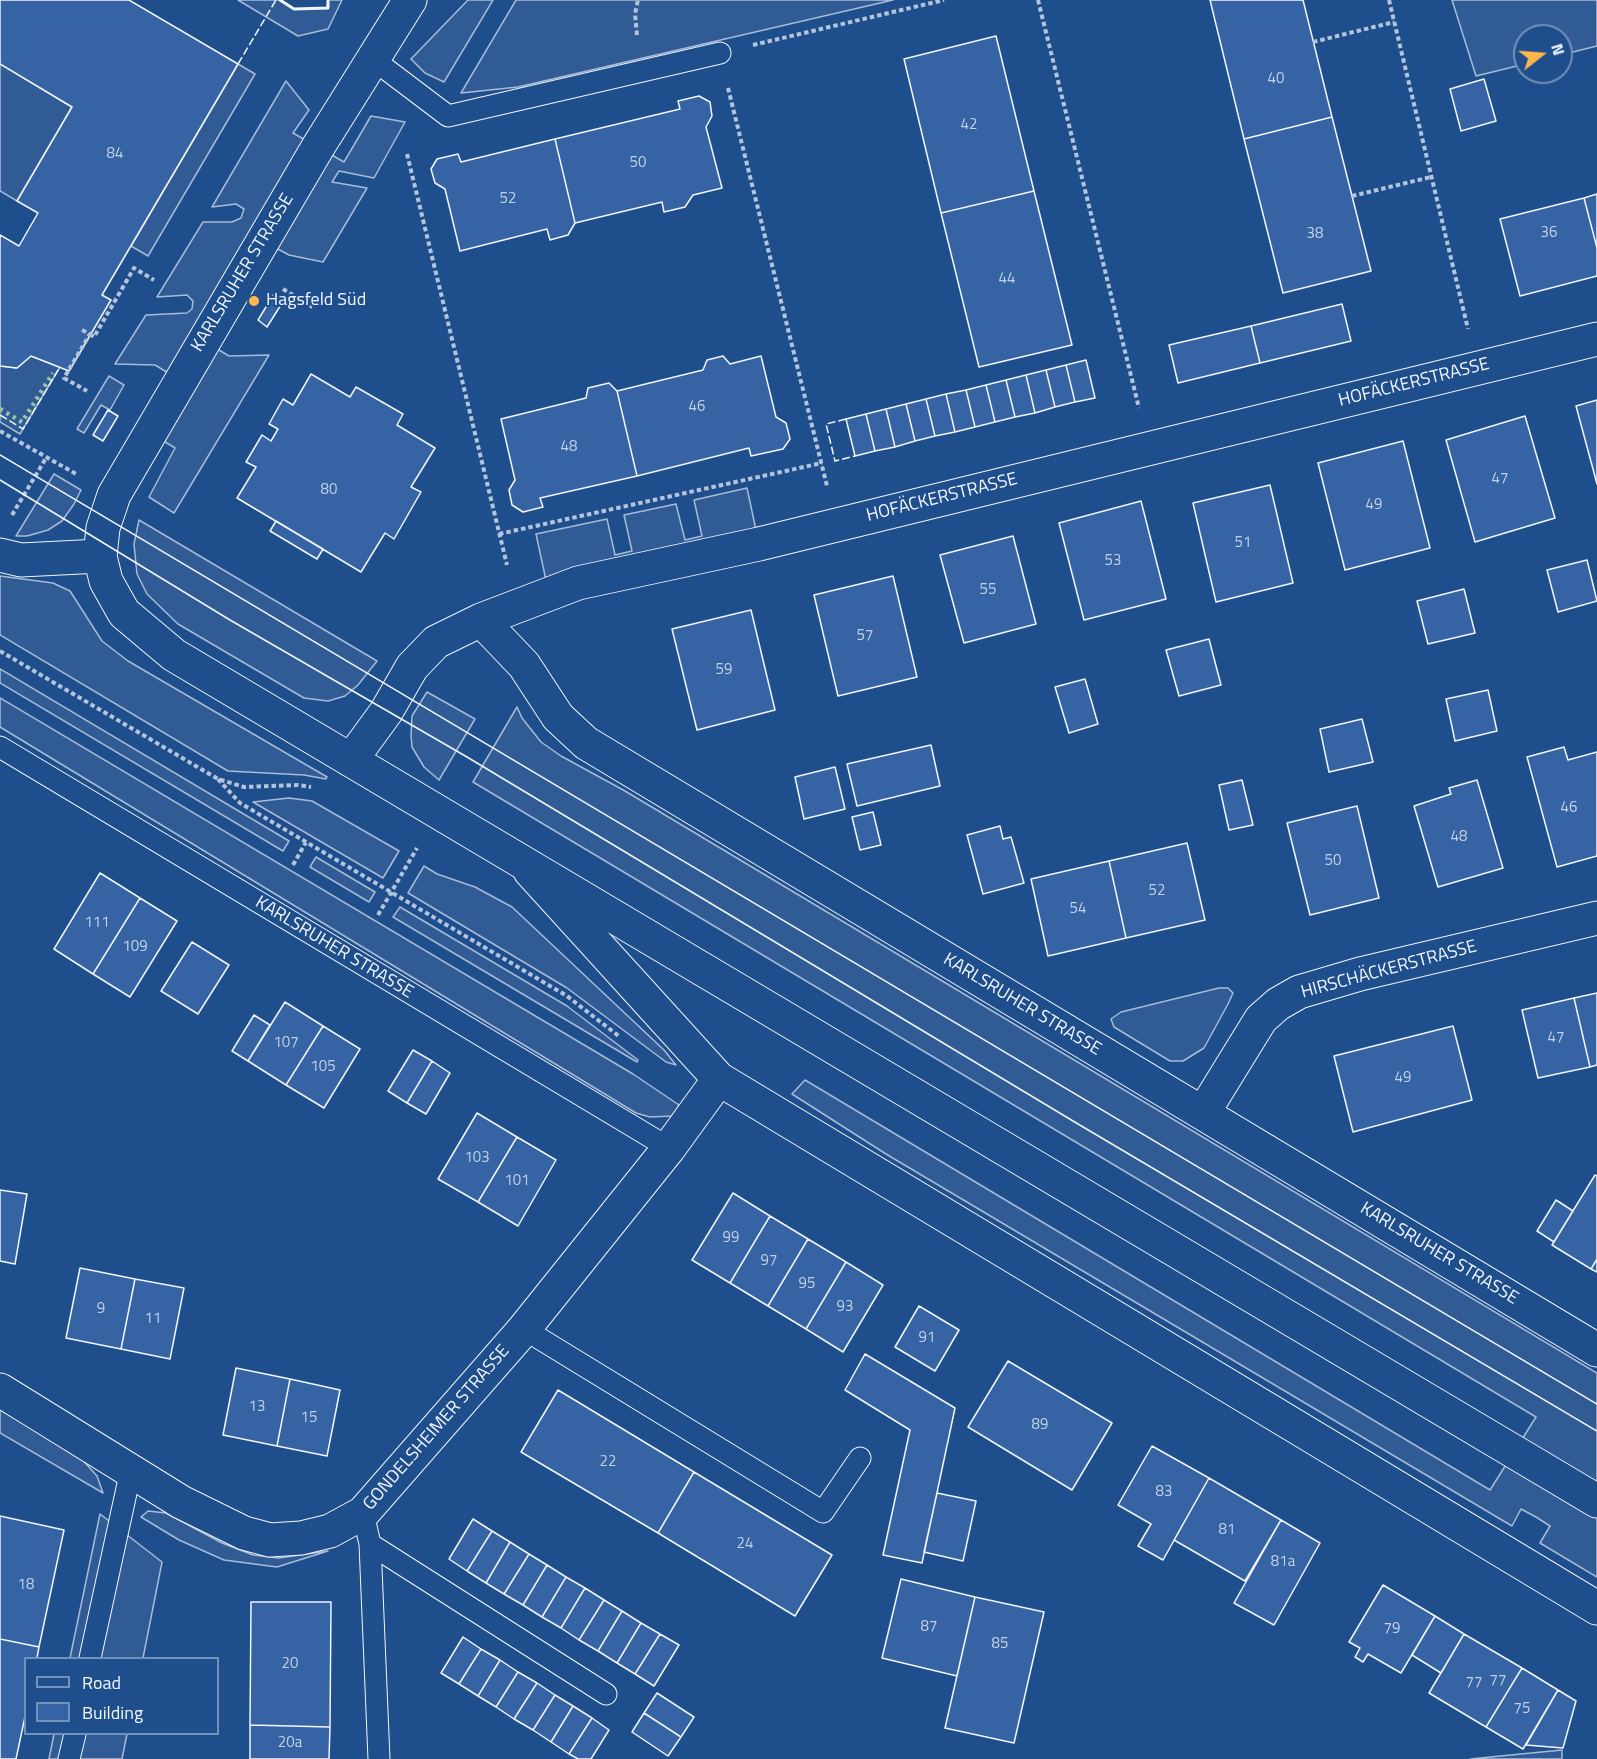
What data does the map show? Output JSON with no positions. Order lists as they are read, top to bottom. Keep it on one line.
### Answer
{"streets":{"street":["KARLSRUHER STRASSE","HOFÄCKERSTRASSE","HIRSCHÄCKERSTRASSE","GONDELSHEIMER STRASSE"]},"crossings":[["KARLSRUHER STRASSE","HOFÄCKERSTRASSE"],["KARLSRUHER STRASSE","HIRSCHÄCKERSTRASSE"],["KARLSRUHER STRASSE","GONDELSHEIMER STRASSE"]],"places":["Hagsfeld Süd"],"house_numbers":["40","42","84","50","52","36","38","44","46","48","47","80","49","51","53","55","57","59","46","48","50","52","54","111","109","47","107","105","49","103","101","99","97","95","93","9","11","91","13","15","89","22","83","81","24","81a","18","87","79","85","20","77","77","75","20a"],"legend":["Road","Building"],"north":"right"}
